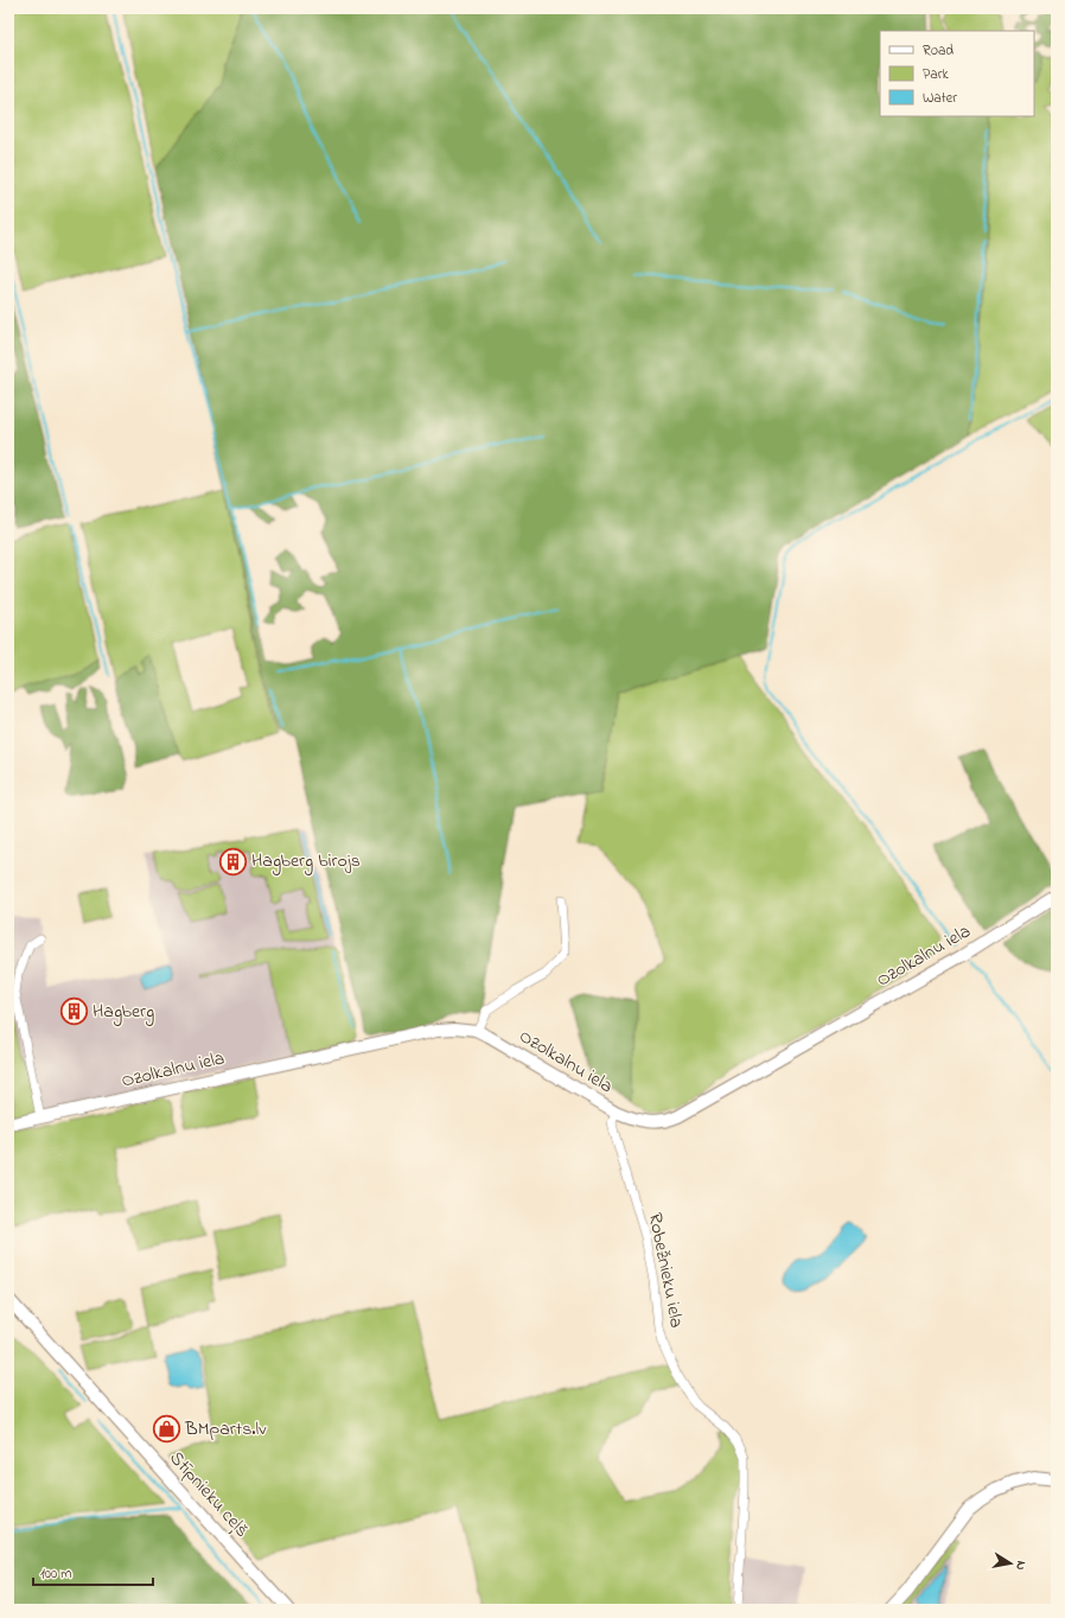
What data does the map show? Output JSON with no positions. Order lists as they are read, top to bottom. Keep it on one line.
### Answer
{"streets":{"street":["Ozolkalnu iela","Robežnieku iela","Stīpnieku ceļš"]},"crossings":[["Ozolkalnu iela","Robežnieku iela"]],"places":{"building":["Hagberg birojs","Hagberg"],"shop":["BMparts.lv"]},"legend":["Road","Park","Water"],"scale_bar":"100 m","north":"right"}
